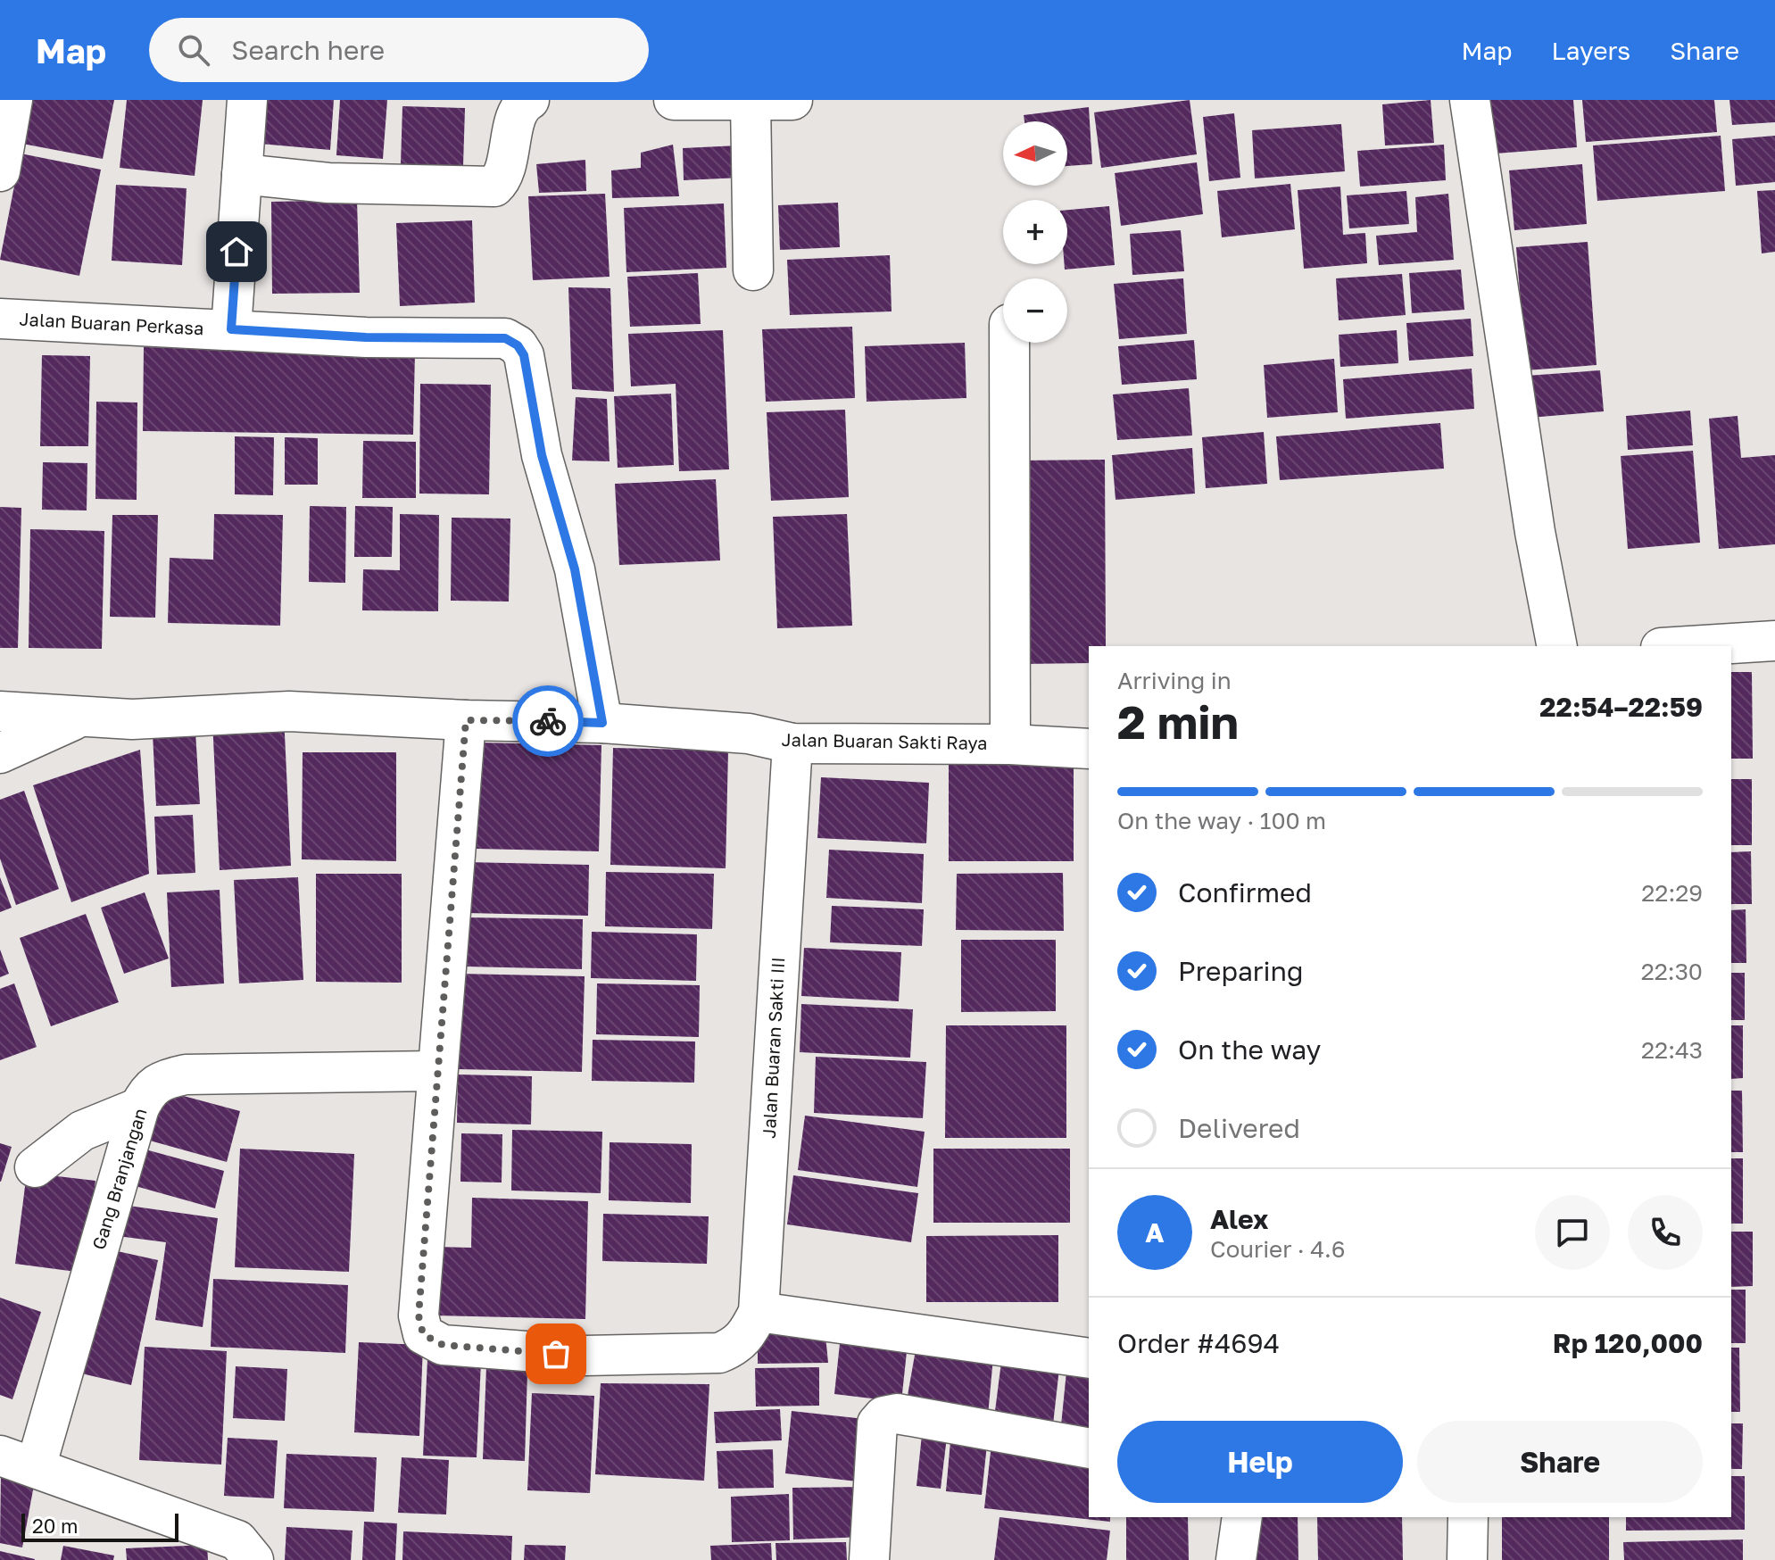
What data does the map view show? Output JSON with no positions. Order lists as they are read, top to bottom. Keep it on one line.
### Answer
{"streets":{"street":["Jalan Buaran Perkasa","Jalan Buaran Sakti Raya","Jalan Buaran Sakti III","Gang Branjangan"]},"crossings":[["Jalan Buaran Perkasa","Jalan Buaran Sakti Raya"],["Jalan Buaran Sakti Raya","Jalan Buaran Sakti III"],["Jalan Buaran Sakti III","Gang Branjangan"]],"scale_bar":"20 m","north":"left","page":{"header":"Map","search":"Search here","nav":["Map","Layers","Share"],"map_buttons":["+","−"],"heading":["2 min","Arriving in","22:54–22:59"],"panel":["Alex","Courier · 4.6","Order #4694","Rp 120,000"],"bar":"On the way · 100 m","list":[["Confirmed","22:29"],["Preparing","22:30"],["On the way","22:43"],"Delivered"],"round":"A","buttons":["Help","Share"],"scale":"20 m"}}
